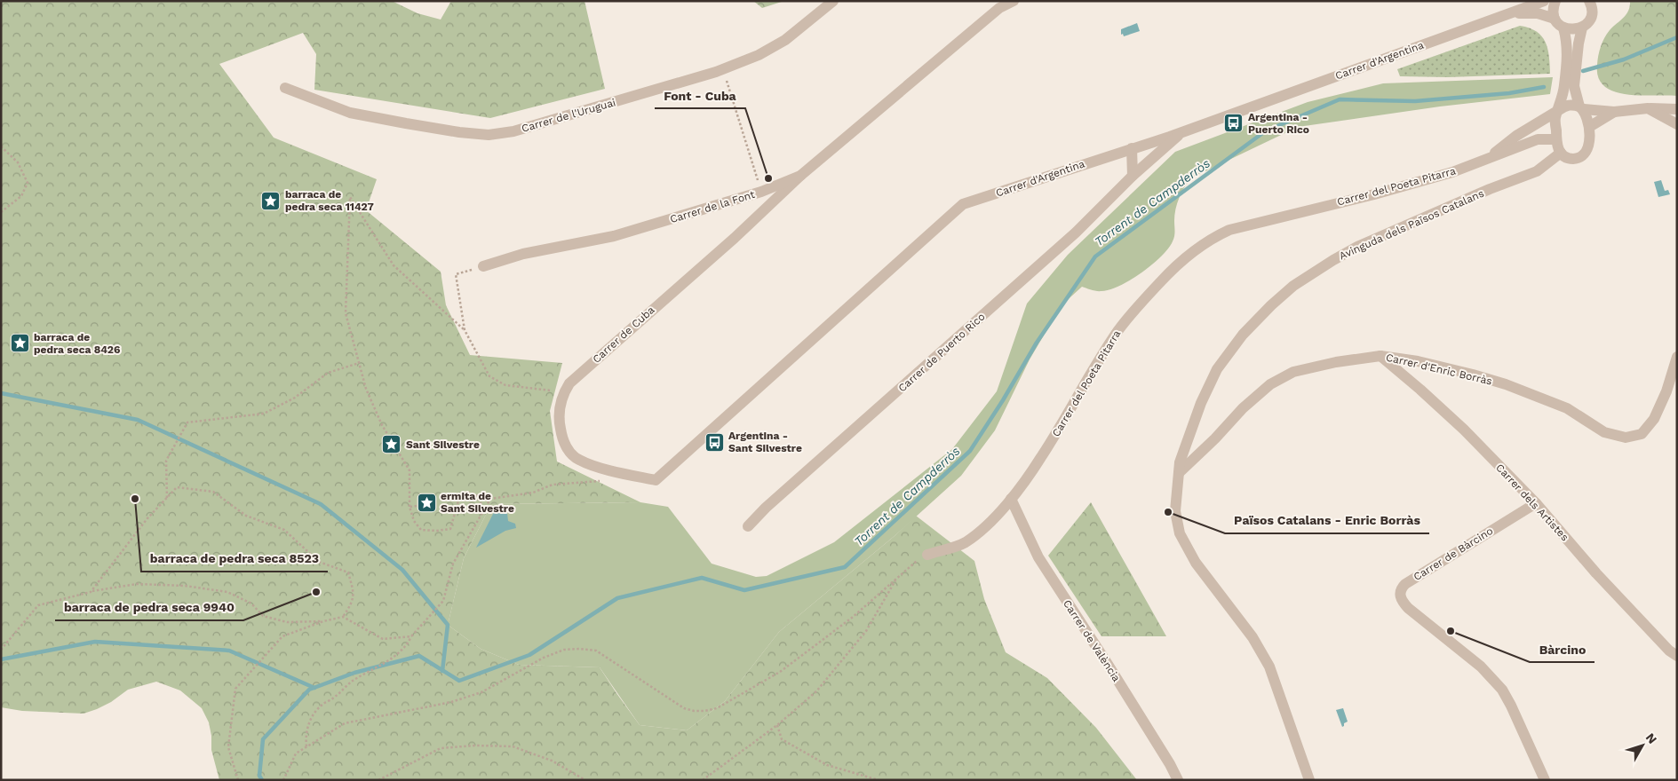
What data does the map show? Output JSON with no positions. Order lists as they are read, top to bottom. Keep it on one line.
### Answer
{"streets":{"street":["Carrer d'Argentina","Carrer de l'Uruguai","Carrer del Poeta Pitarra","Carrer de la Font","Avinguda dels Països Catalans","Carrer de Cuba","Carrer de Puerto Rico","Carrer d'Enric Borràs","Carrer dels Artistes","Carrer de Bàrcino","Carrer de València"]},"crossings":[["Carrer d'Argentina","Carrer de Cuba"],["Carrer d'Argentina","Carrer de Puerto Rico"],["Carrer del Poeta Pitarra","Avinguda dels Països Catalans"],["Carrer del Poeta Pitarra","Carrer de València"],["Carrer de la Font","Carrer de Cuba"],["Avinguda dels Països Catalans","Carrer d'Enric Borràs"],["Carrer d'Enric Borràs","Carrer dels Artistes"],["Carrer dels Artistes","Carrer de Bàrcino"]],"water":["Torrent de Campderròs"],"places":{"bus stop":["Argentina - Puerto Rico","Argentina - Sant Silvestre"],"other":["Font - Cuba","barraca de pedra seca 8523","Països Catalans - Enric Borràs","barraca de pedra seca 9940","Bàrcino"],"place":["barraca de pedra seca 11427","barraca de pedra seca 8426","Sant Silvestre","ermita de Sant Silvestre"]},"north":"top right"}
